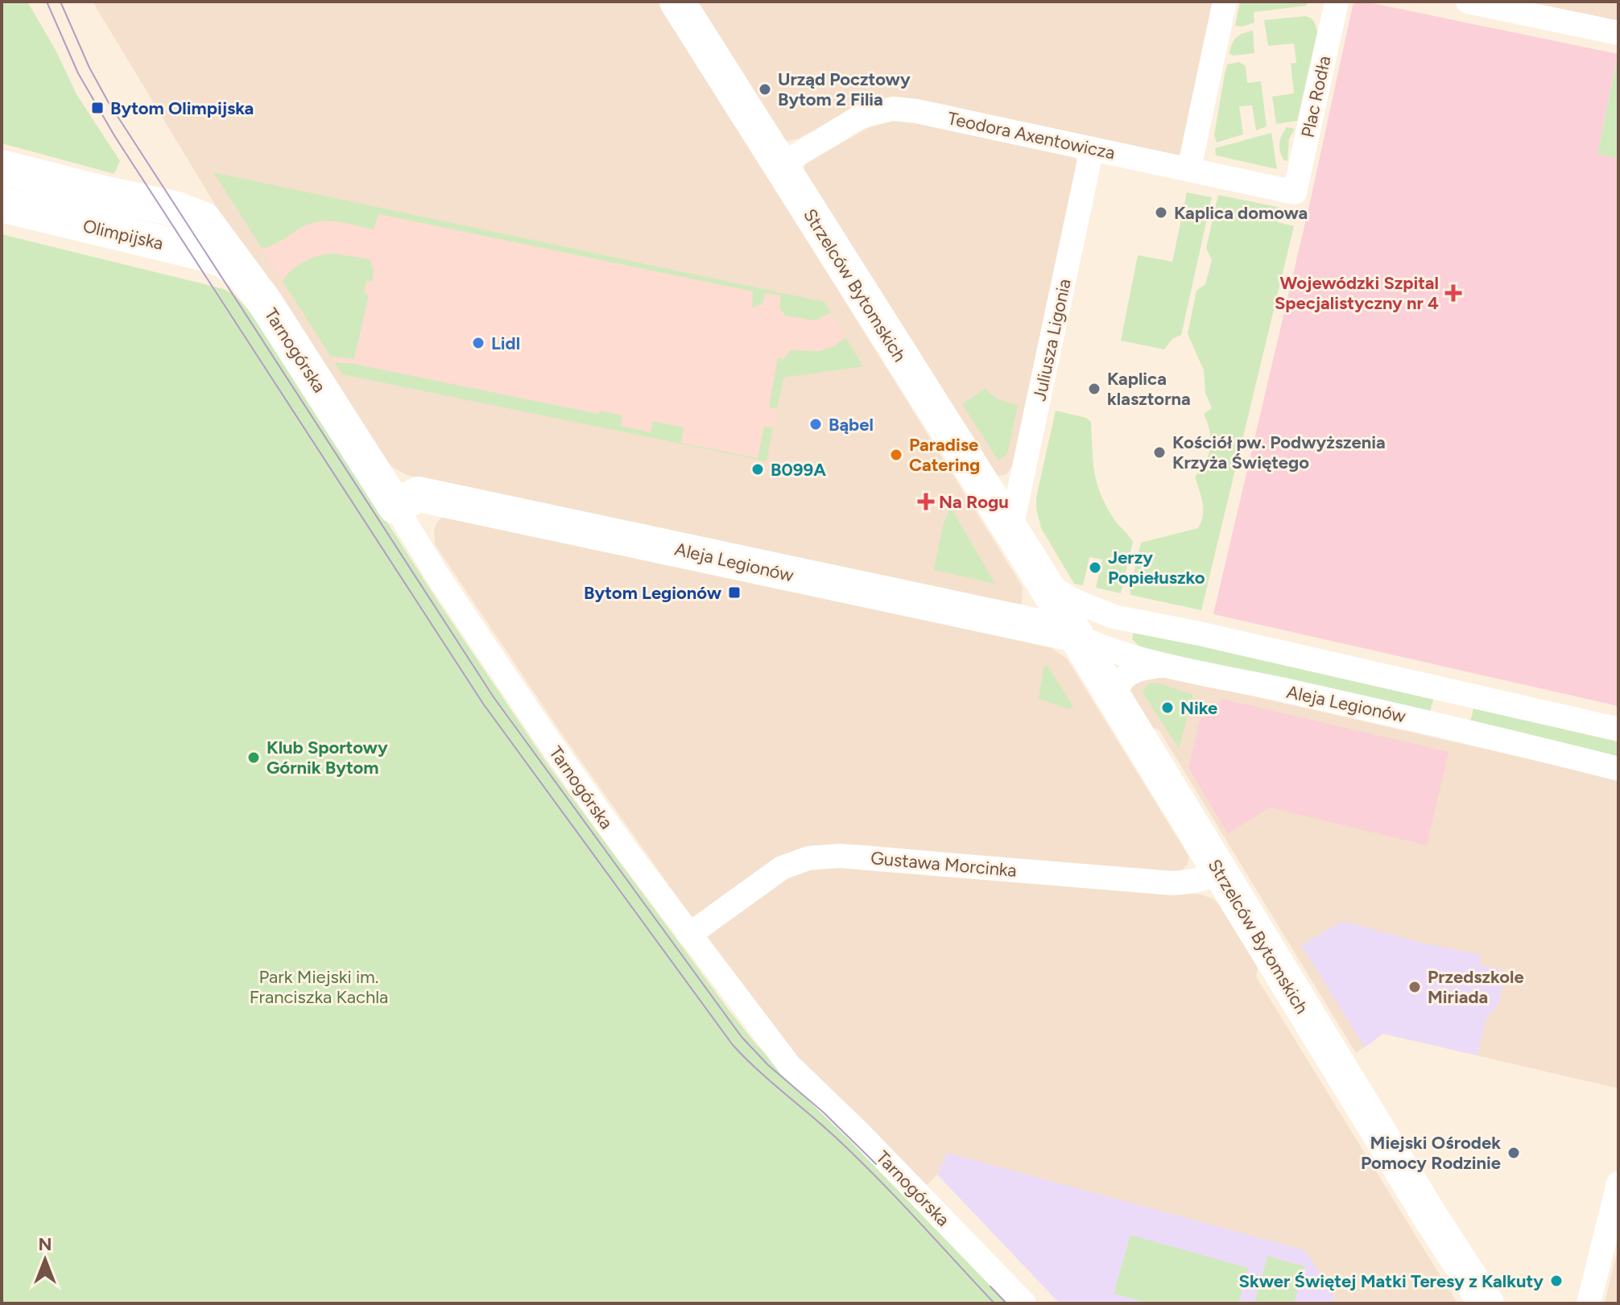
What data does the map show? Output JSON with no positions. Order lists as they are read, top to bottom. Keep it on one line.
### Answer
{"streets":{"street":["Plac Rodła","Teodora Axentowicza","Olimpijska","Strzelców Bytomskich","Juliusza Ligonia","Tarnogórska","Aleja Legionów","Gustawa Morcinka"]},"crossings":[["Plac Rodła","Teodora Axentowicza"],["Teodora Axentowicza","Strzelców Bytomskich"],["Teodora Axentowicza","Juliusza Ligonia"],["Olimpijska","Tarnogórska"],["Strzelców Bytomskich","Juliusza Ligonia"],["Strzelców Bytomskich","Aleja Legionów"],["Strzelców Bytomskich","Gustawa Morcinka"],["Tarnogórska","Aleja Legionów"],["Tarnogórska","Gustawa Morcinka"]],"parks":["Park Miejski im. Franciszka Kachla"],"places":{"other":["Urząd Pocztowy Bytom 2 Filia","Kaplica domowa","Lidl","Kaplica klasztorna","Bąbel","Kościół pw. Podwyższenia Krzyża Świętego","Paradise Catering","B099A","Jerzy Popiełuszko","Nike","Klub Sportowy Górnik Bytom","Przedszkole Miriada","Miejski Ośrodek Pomocy Rodzinie","Skwer Świętej Matki Teresy z Kalkuty"],"transit":["Bytom Olimpijska","Bytom Legionów"],"health":["Wojewódzki Szpital Specjalistyczny nr 4","Na Rogu"]},"north":"top"}
